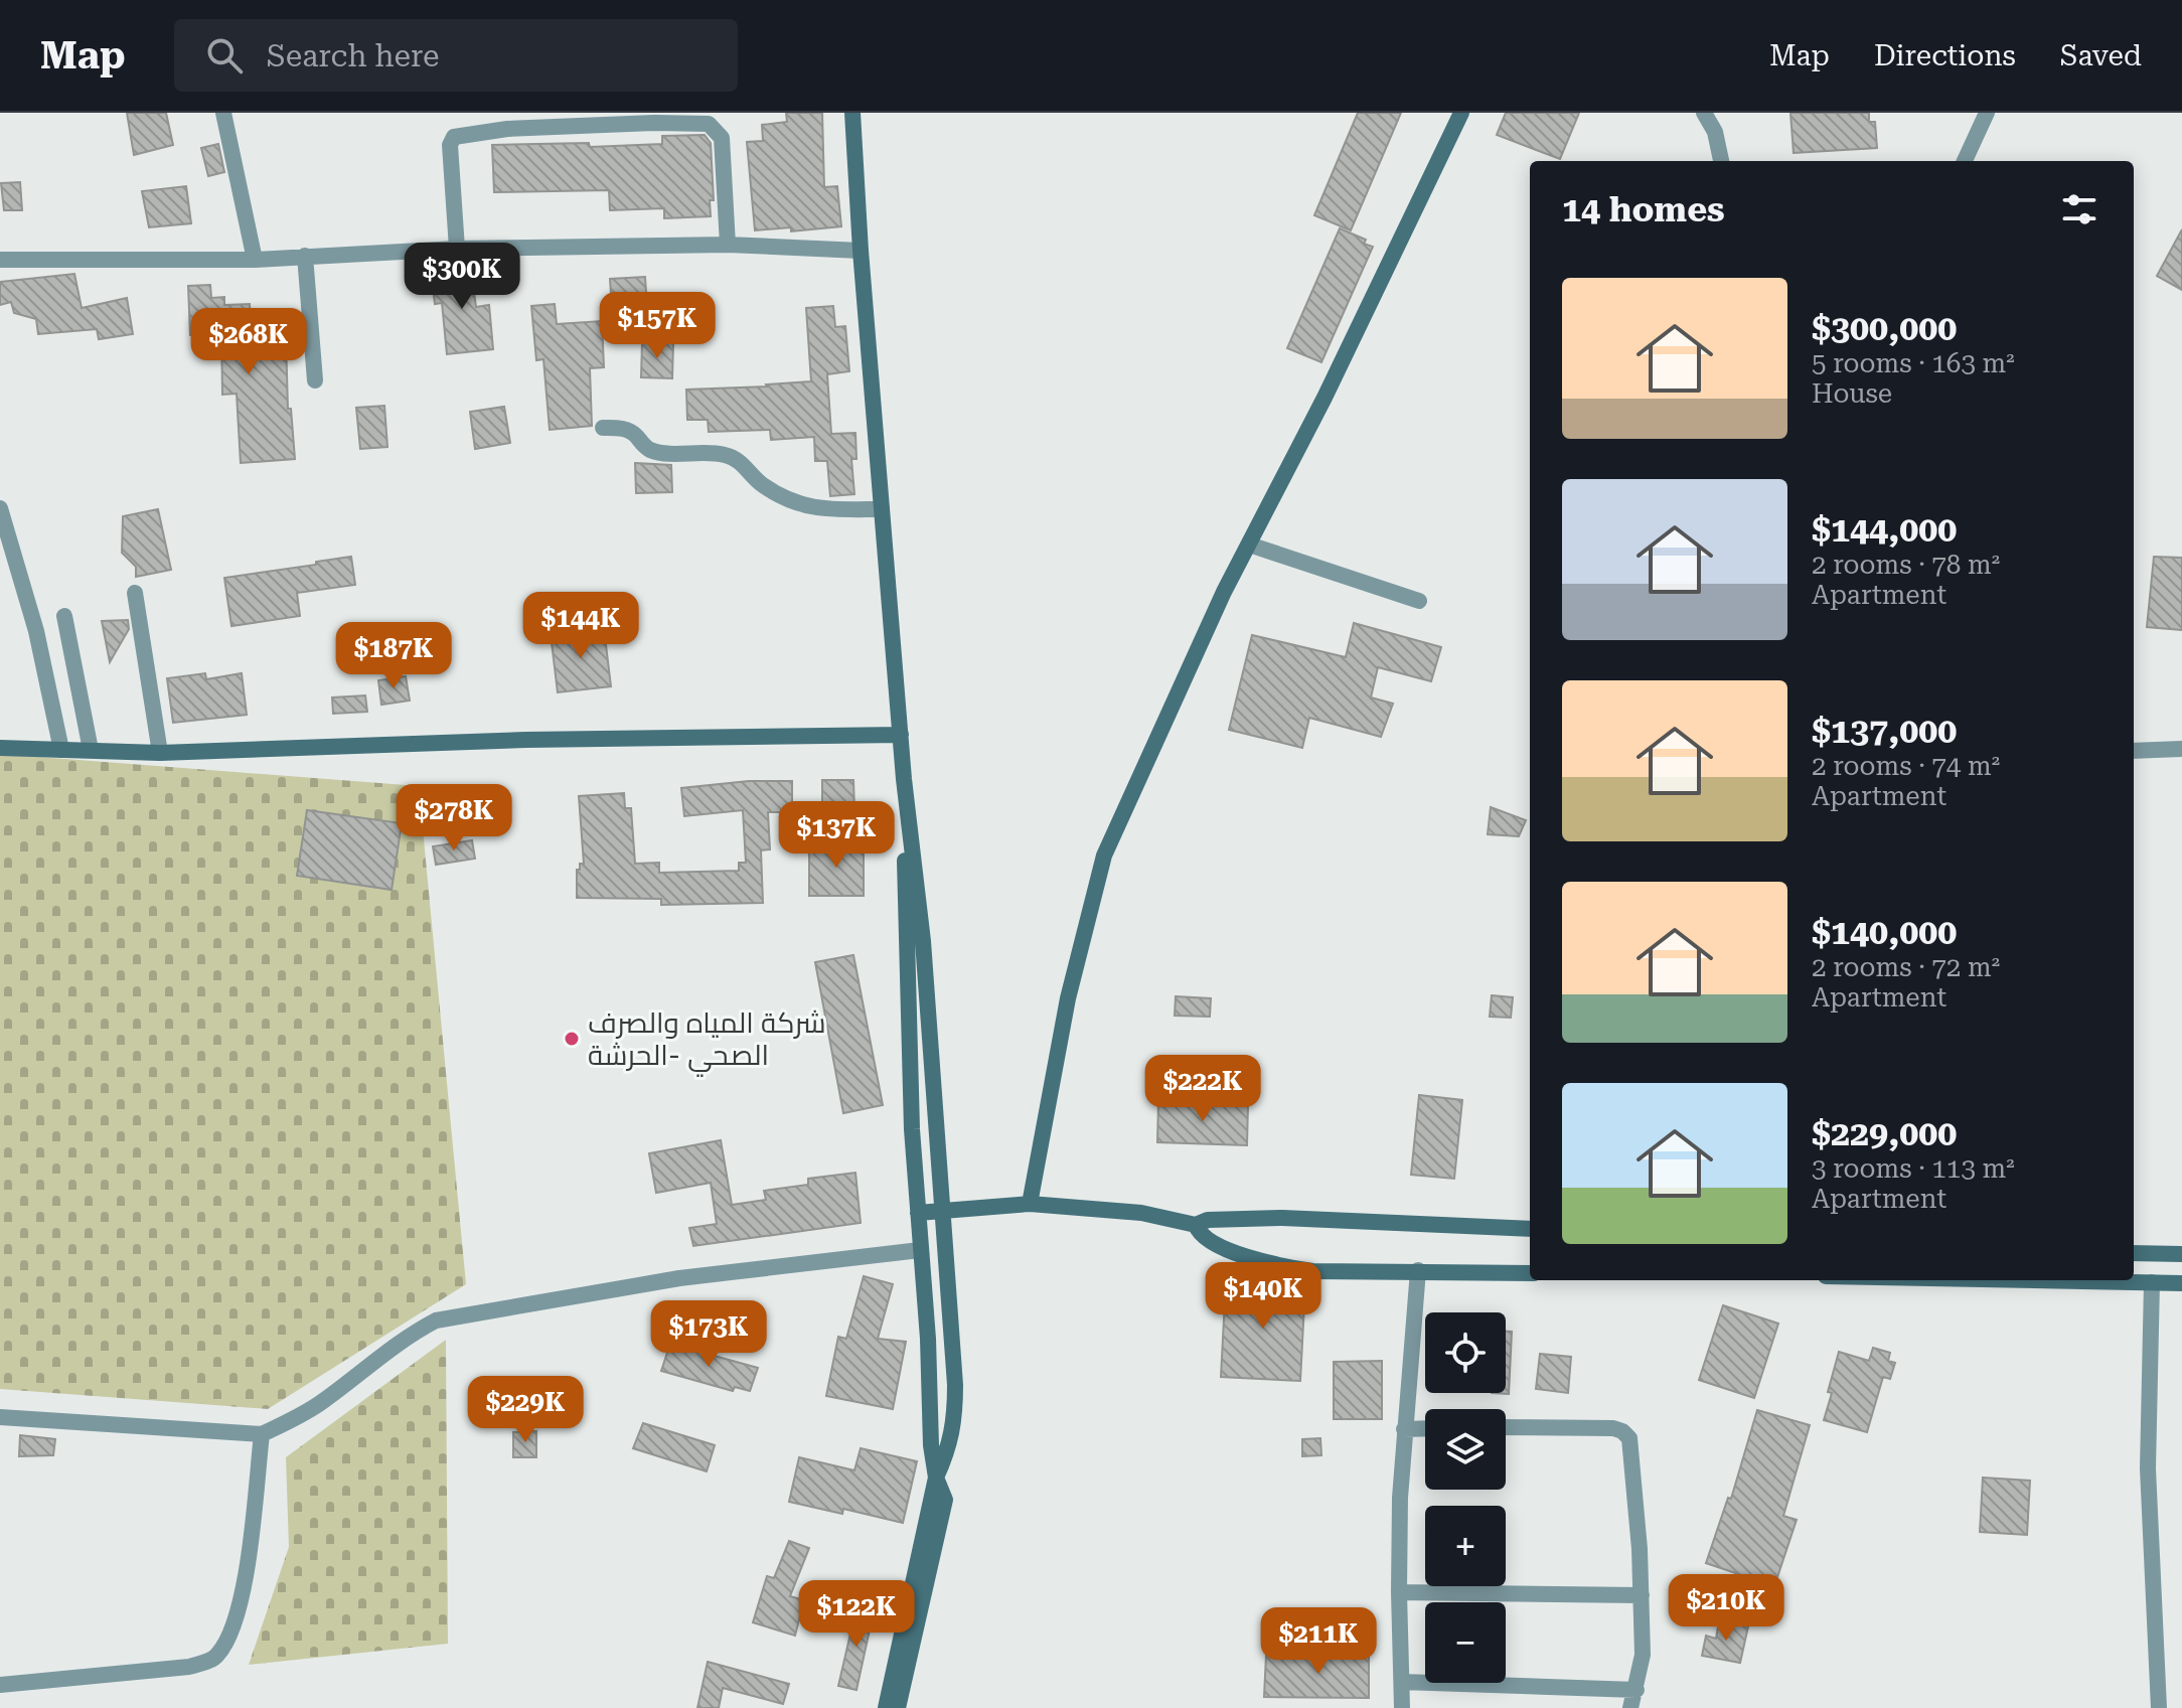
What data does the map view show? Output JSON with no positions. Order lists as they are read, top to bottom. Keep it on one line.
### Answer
{"places":["شركة المياه والصرف الصحي -الحرشة"],"page":{"header":"Map","search":"Search here","nav":["Map","Directions","Saved"],"heading":"14 homes","price":["$300K","$157K","$268K","$144K","$187K","$278K","$137K","$222K","$140K","$173K","$229K","$210K","$122K","$211K"],"list":[{"name":"$300,000","note":"5 rooms · 163 m² · House"},{"name":"$144,000","note":"2 rooms · 78 m² · Apartment"},{"name":"$137,000","note":"2 rooms · 74 m² · Apartment"},{"name":"$140,000","note":"2 rooms · 72 m² · Apartment"},{"name":"$229,000","note":"3 rooms · 113 m² · Apartment"}],"map_buttons":["+","−"]}}
